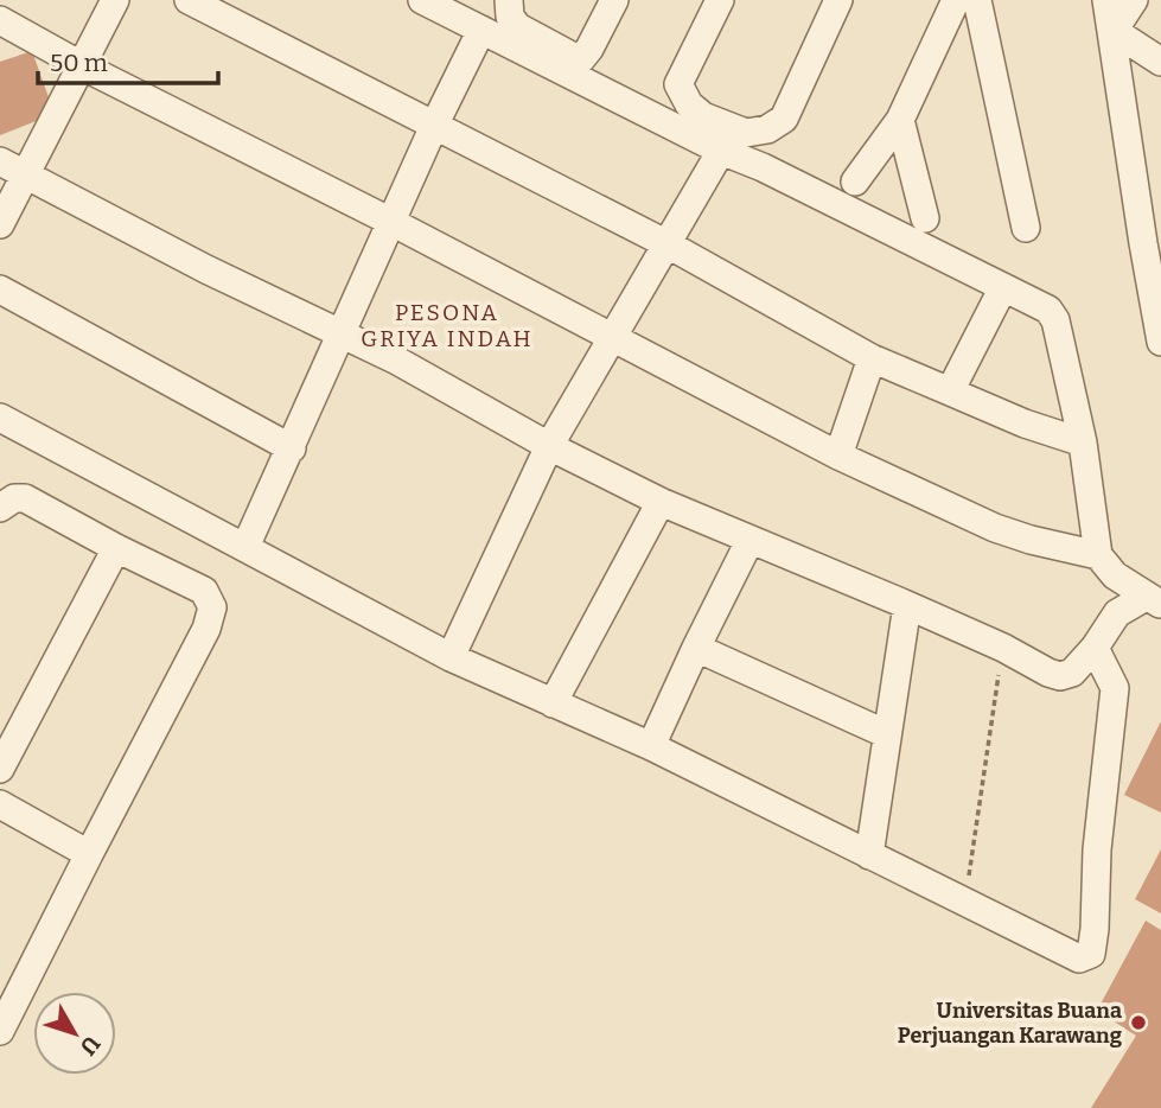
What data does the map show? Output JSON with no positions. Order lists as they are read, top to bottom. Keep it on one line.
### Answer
{"districts":["PESONA GRIYA INDAH"],"places":["Universitas Buana Perjuangan Karawang"],"scale_bar":"50 m","north":"bottom right"}
